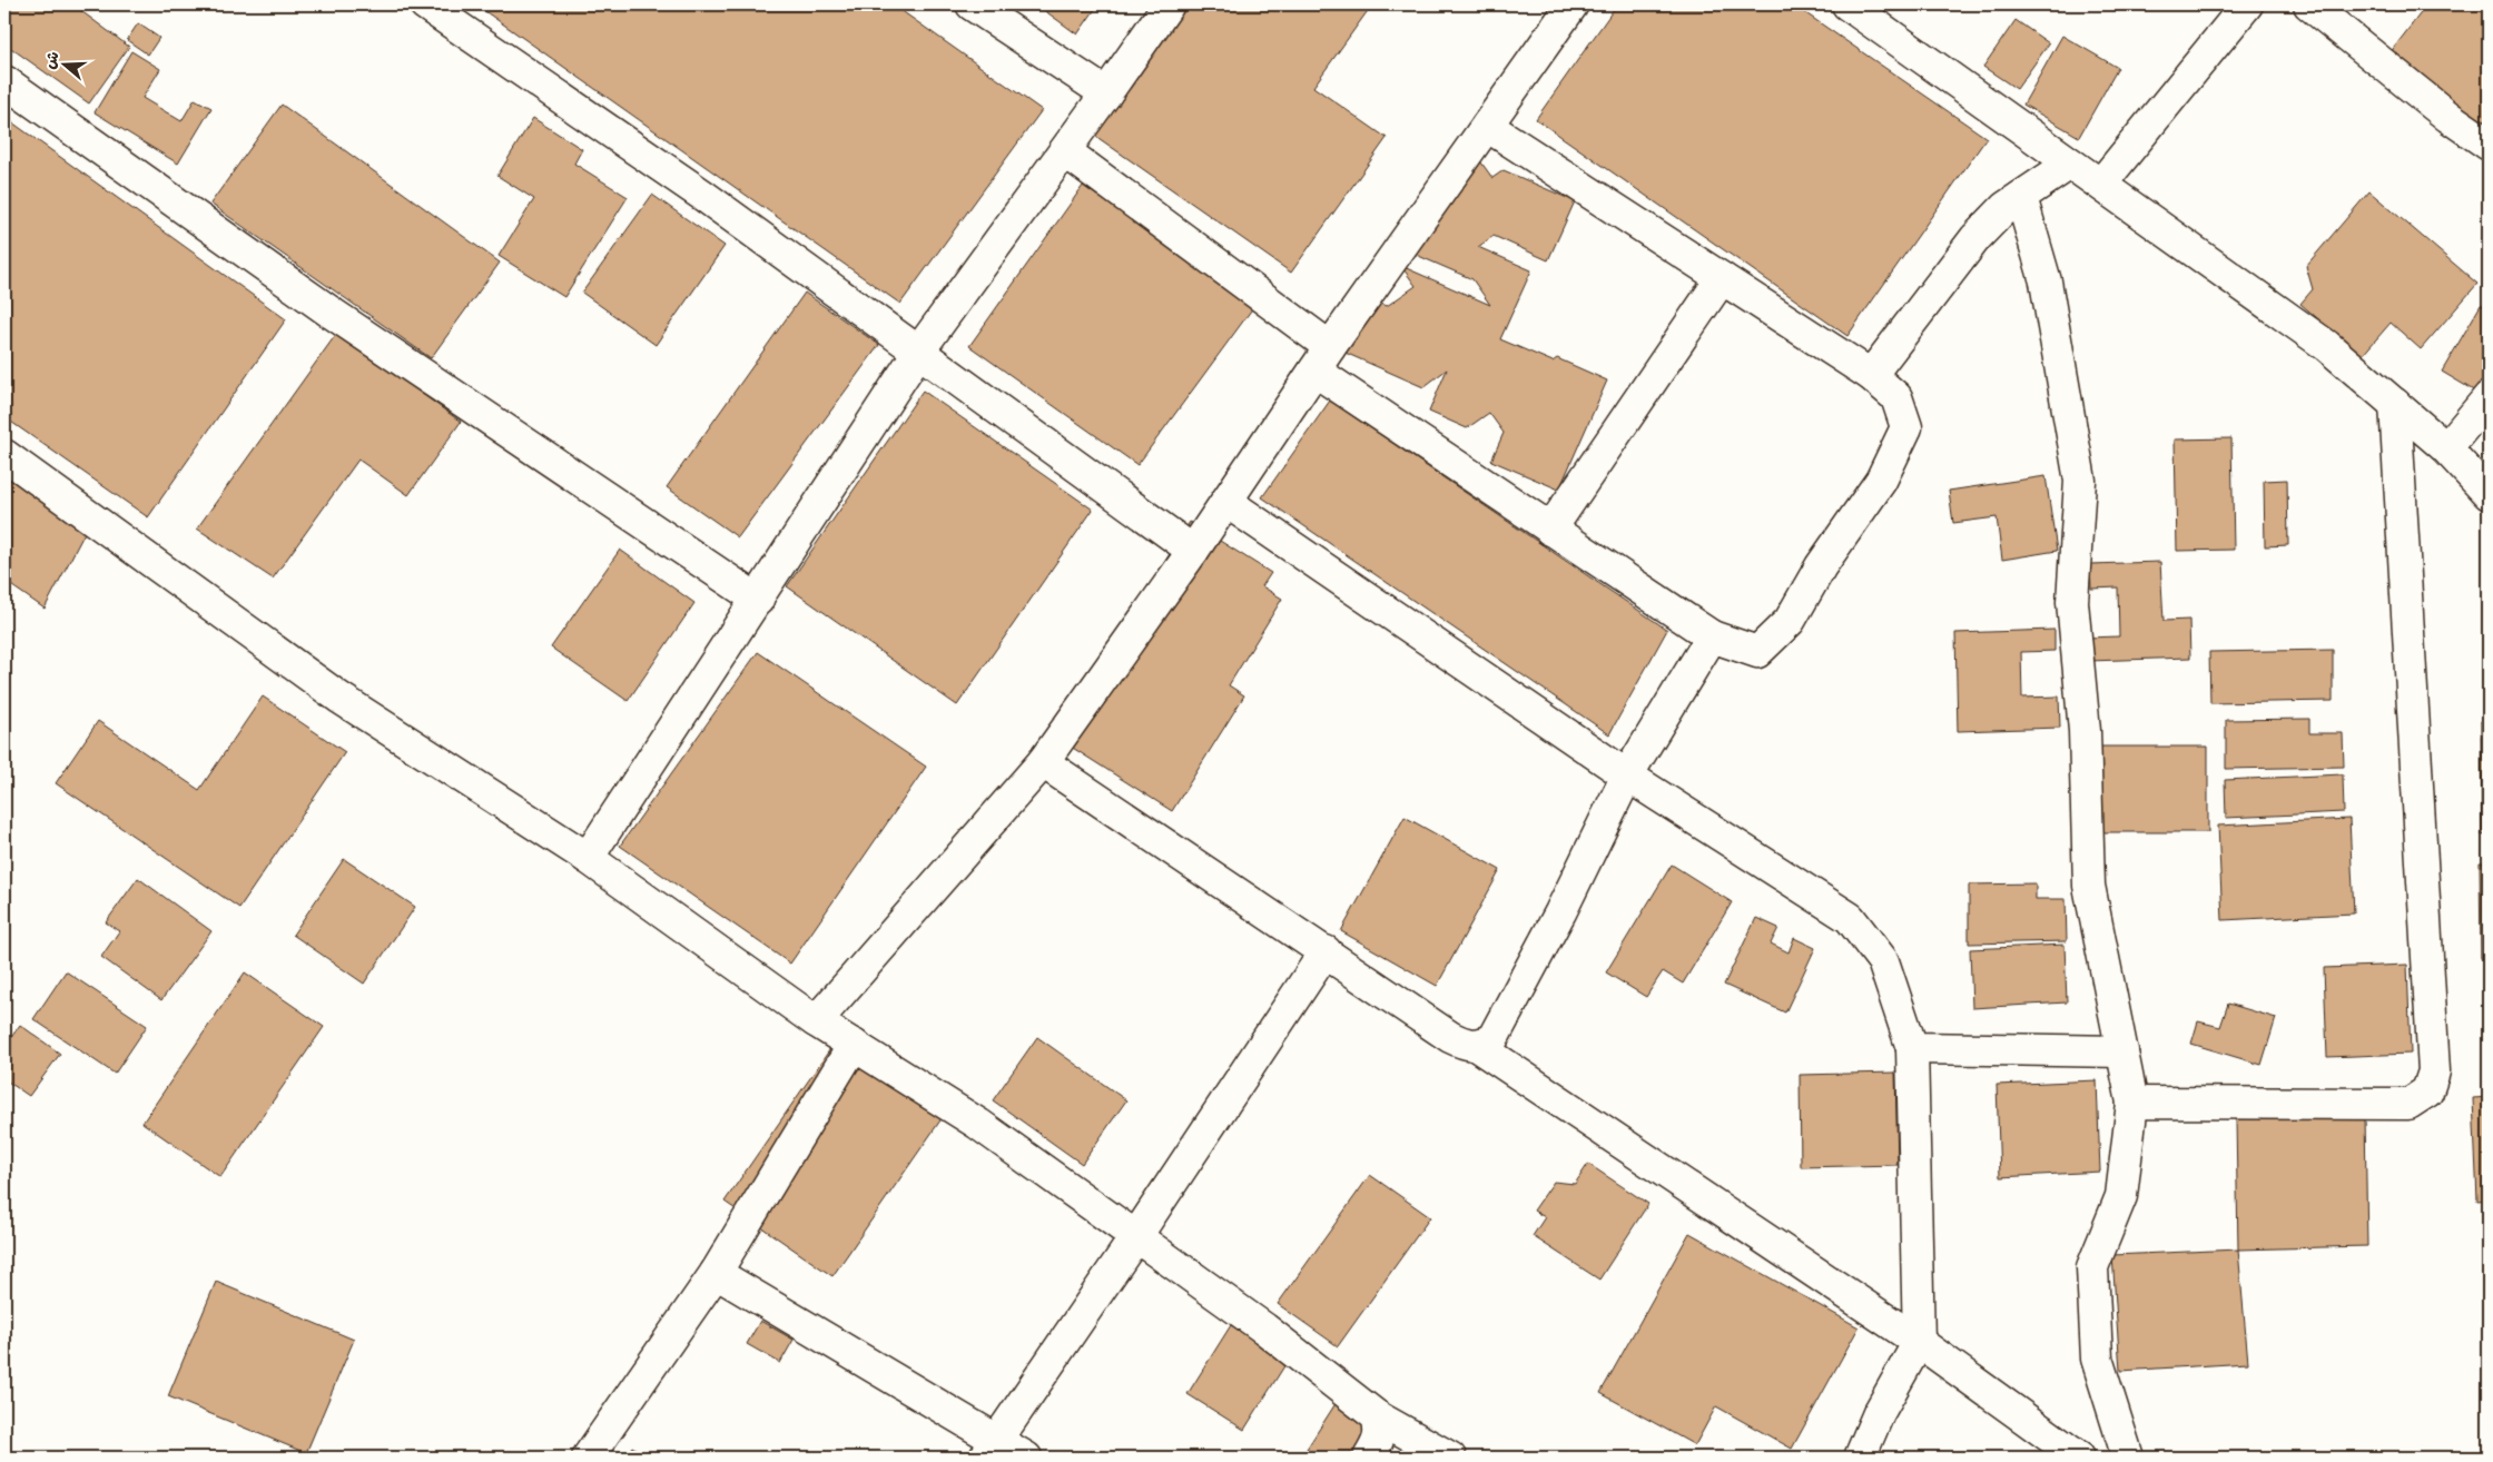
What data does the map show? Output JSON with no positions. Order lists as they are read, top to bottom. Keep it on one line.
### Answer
{"north":"left"}
